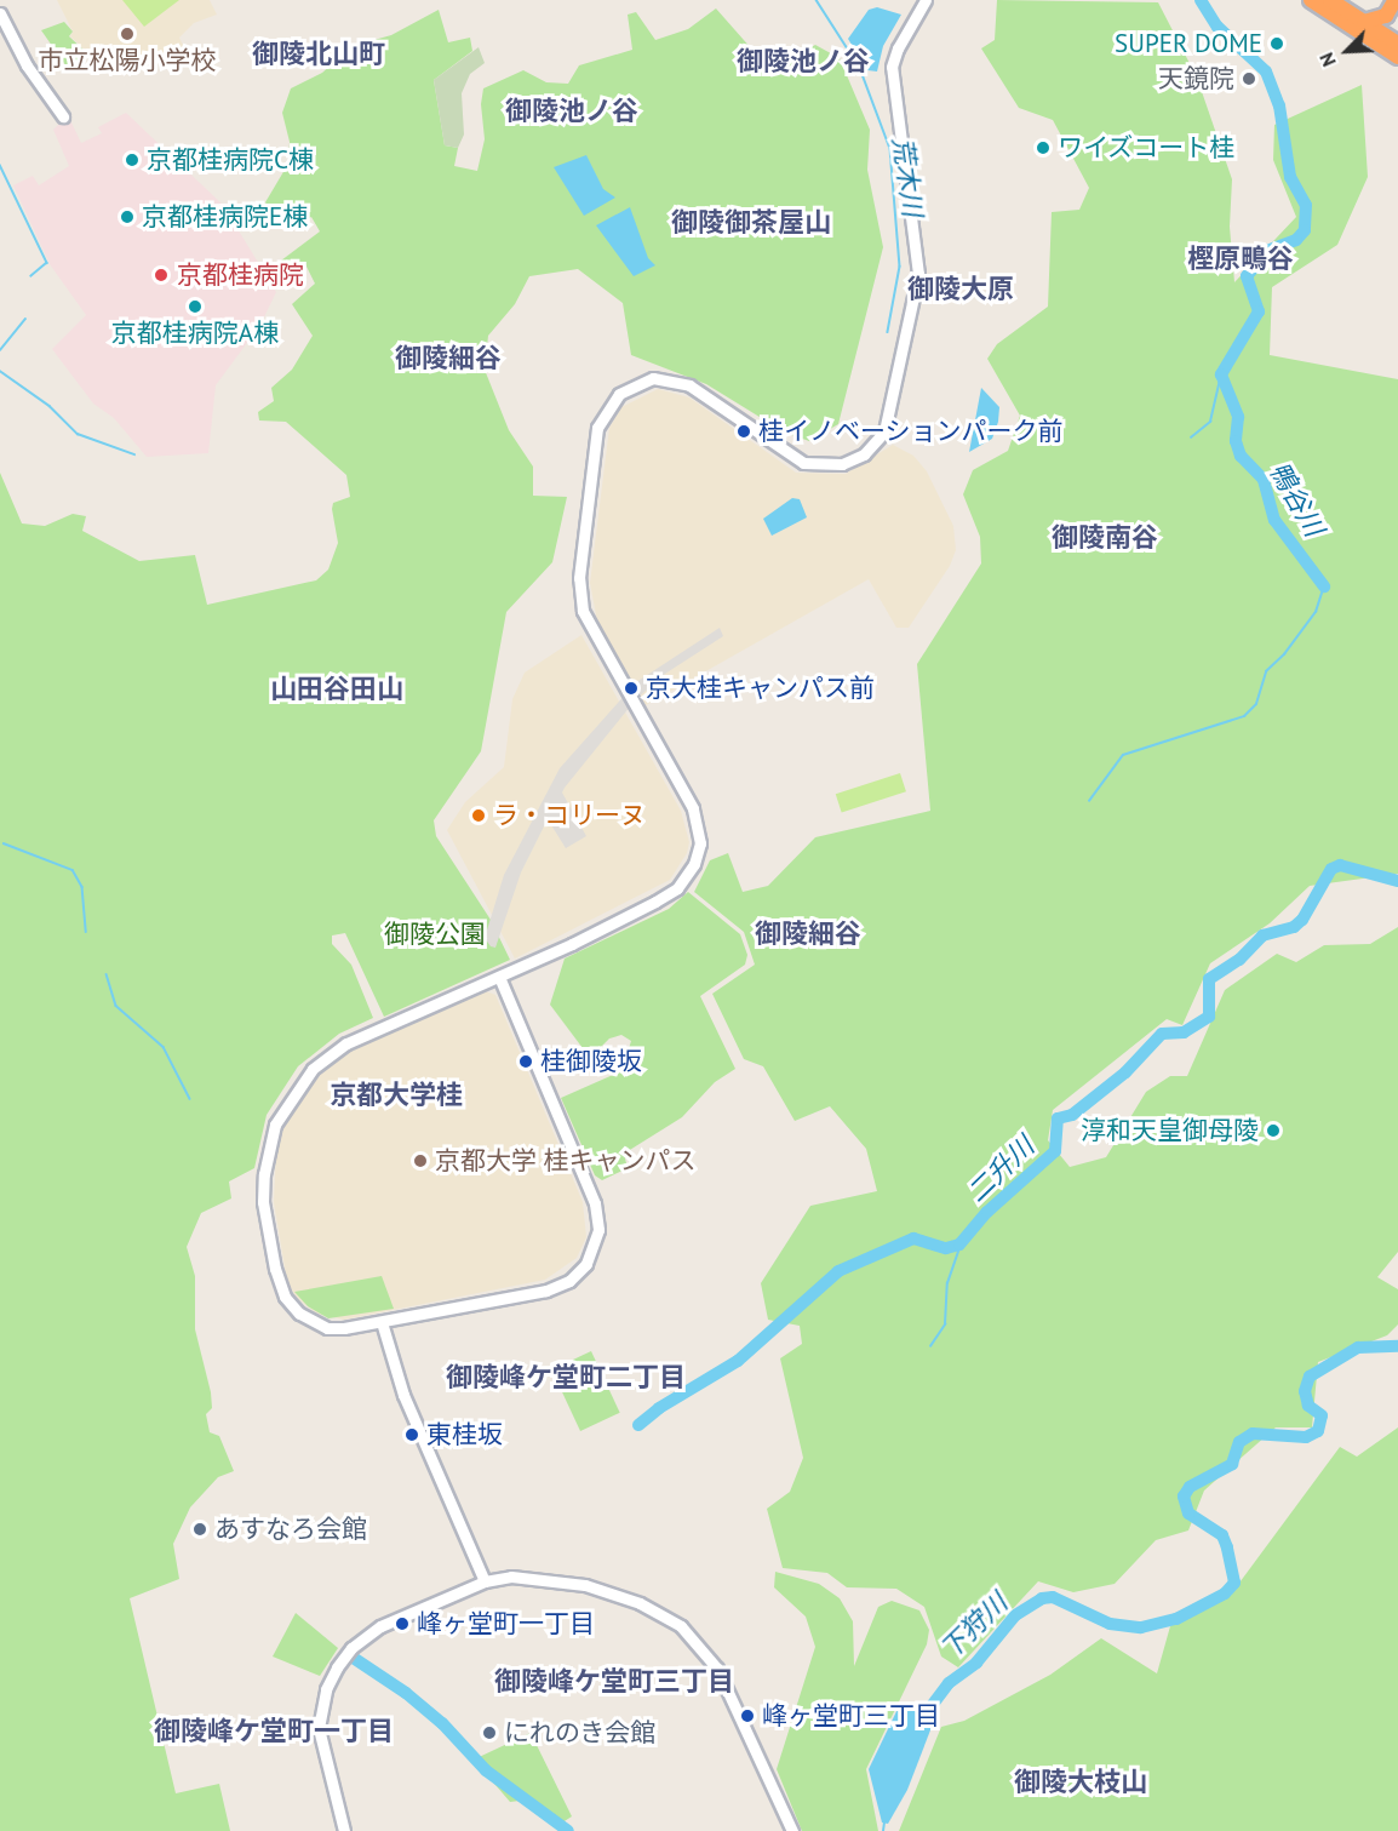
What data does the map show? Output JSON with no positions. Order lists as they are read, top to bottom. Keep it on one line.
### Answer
{"districts":["御陵北山町","御陵池ノ谷","御陵池ノ谷","御陵御茶屋山","樫原鴫谷","御陵大原","御陵細谷","御陵南谷","山田谷田山","御陵細谷","京都大学桂","御陵峰ケ堂町二丁目","御陵峰ケ堂町三丁目","御陵峰ケ堂町一丁目","御陵大枝山"],"water":["荒木川","鴨谷川","二升川","下狩川"],"parks":["御陵公園"],"places":["市立松陽小学校","SUPER DOME","天鏡院","ワイズコート桂","京都桂病院C棟","京都桂病院E棟","京都桂病院","京都桂病院A棟","桂イノベーションパーク前","京大桂キャンパス前","ラ・コリーヌ","桂御陵坂","淳和天皇御母陵","京都大学 桂キャンパス","東桂坂","あすなろ会館","峰ヶ堂町一丁目","峰ヶ堂町三丁目","にれのき会館"],"north":"bottom left"}
